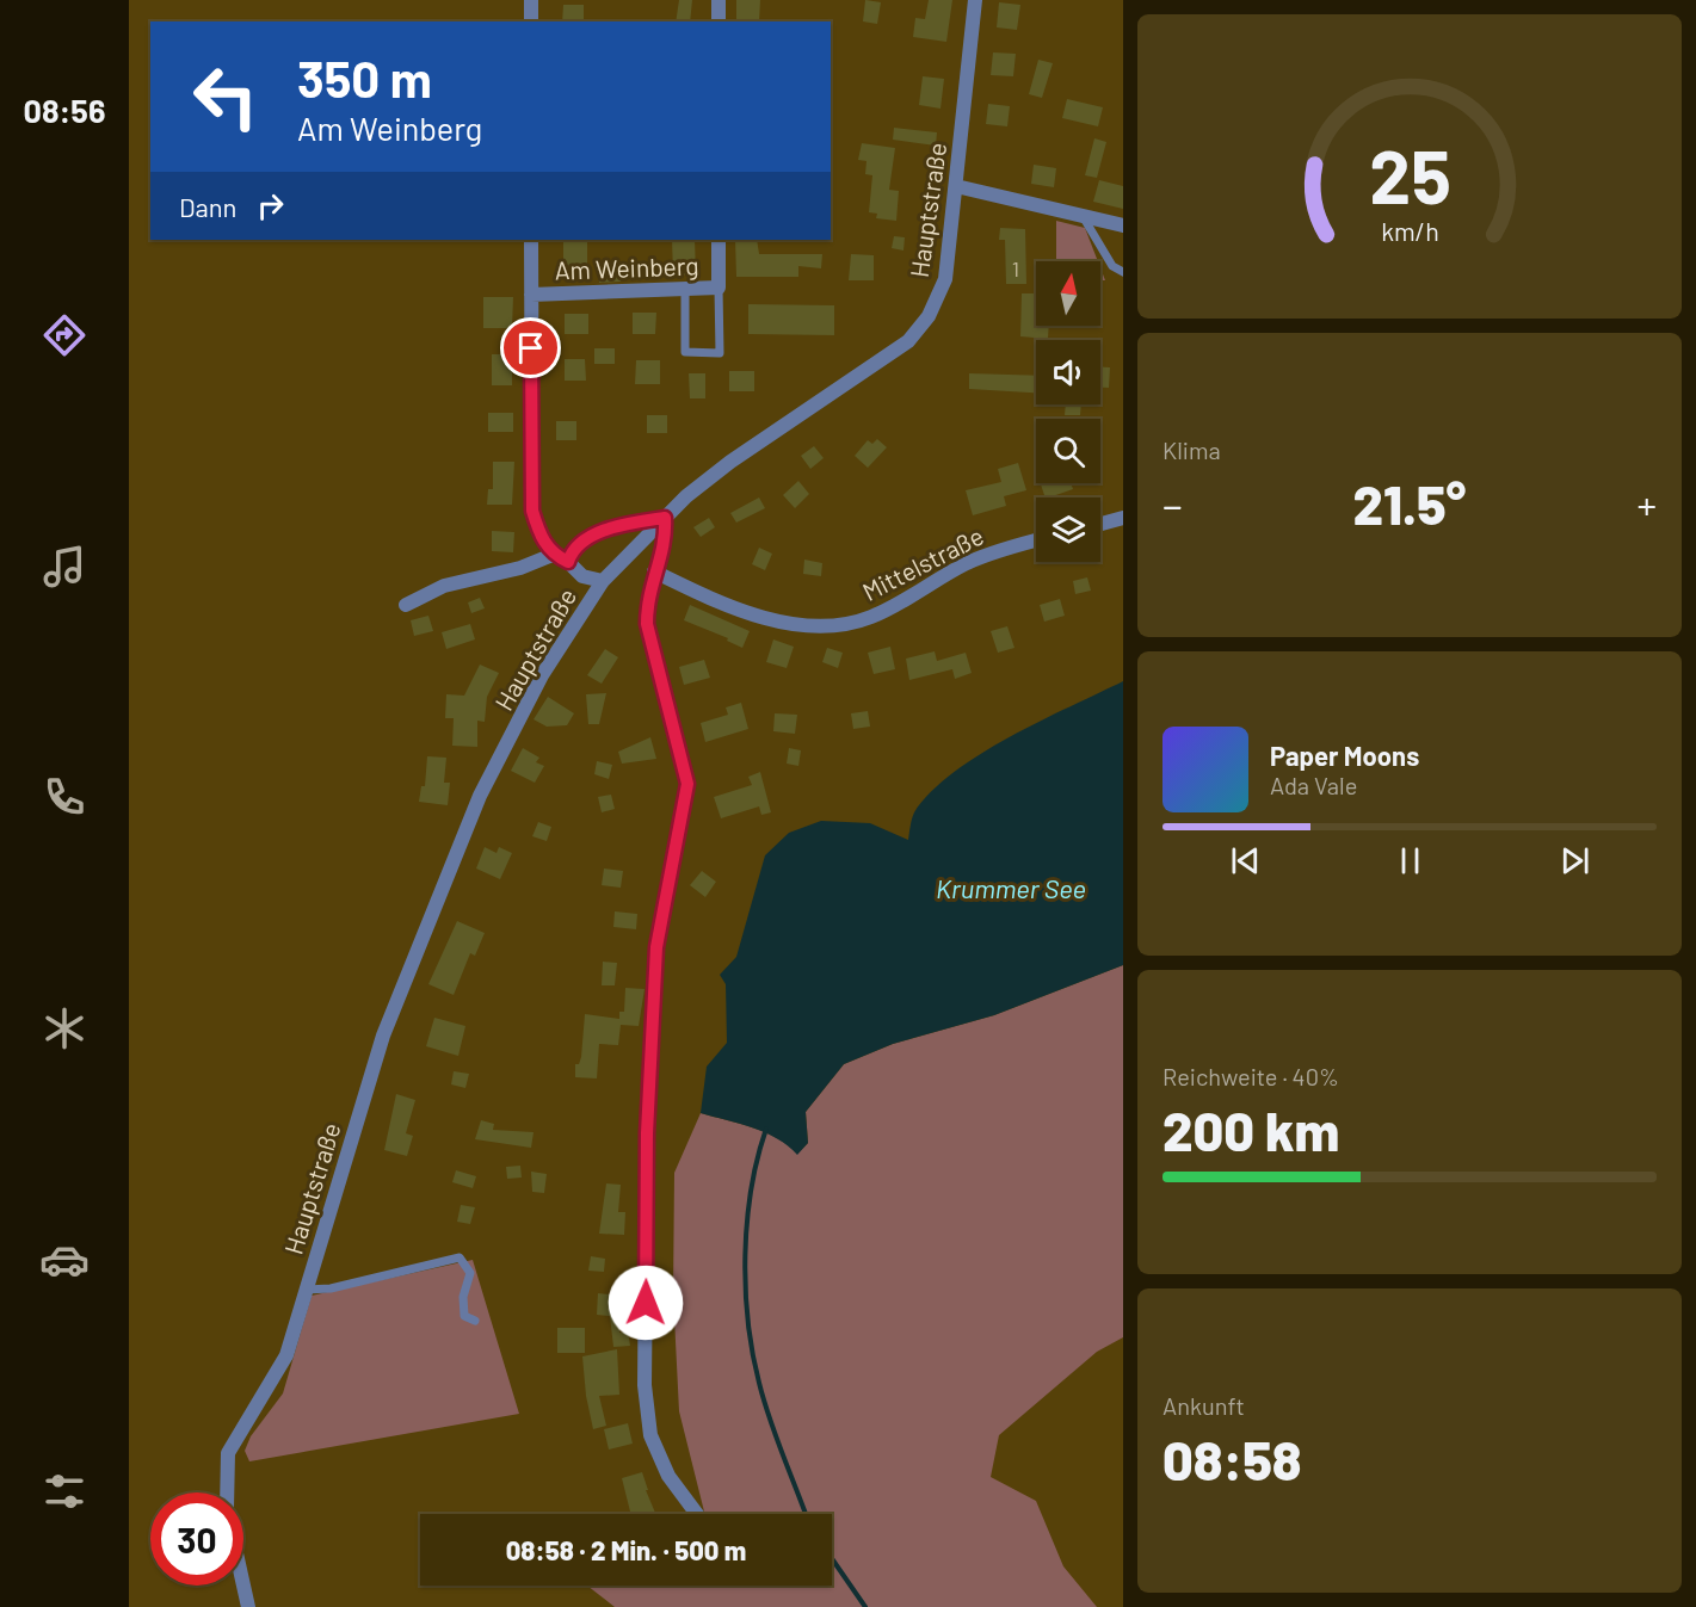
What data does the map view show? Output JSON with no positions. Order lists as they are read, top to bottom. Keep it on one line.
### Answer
{"streets":{"street":["Hauptstraße","Am Weinberg","Mittelstraße"]},"water":["Krummer See"],"house_numbers":["1"],"north":"top","page":{"tabs":"08:56","turn":["350 m","Am Weinberg"],"then":"Dann","tile":["Klima",["Reichweite · 40%","200 km"],["Ankunft","08:58"]],"heat":["−","21.5°","+"],"song":["Paper Moons","Ada Vale"],"limit":"30","trip":"08:58 · 2 Min. · 500 m","gauge":["25","km/h"]}}
